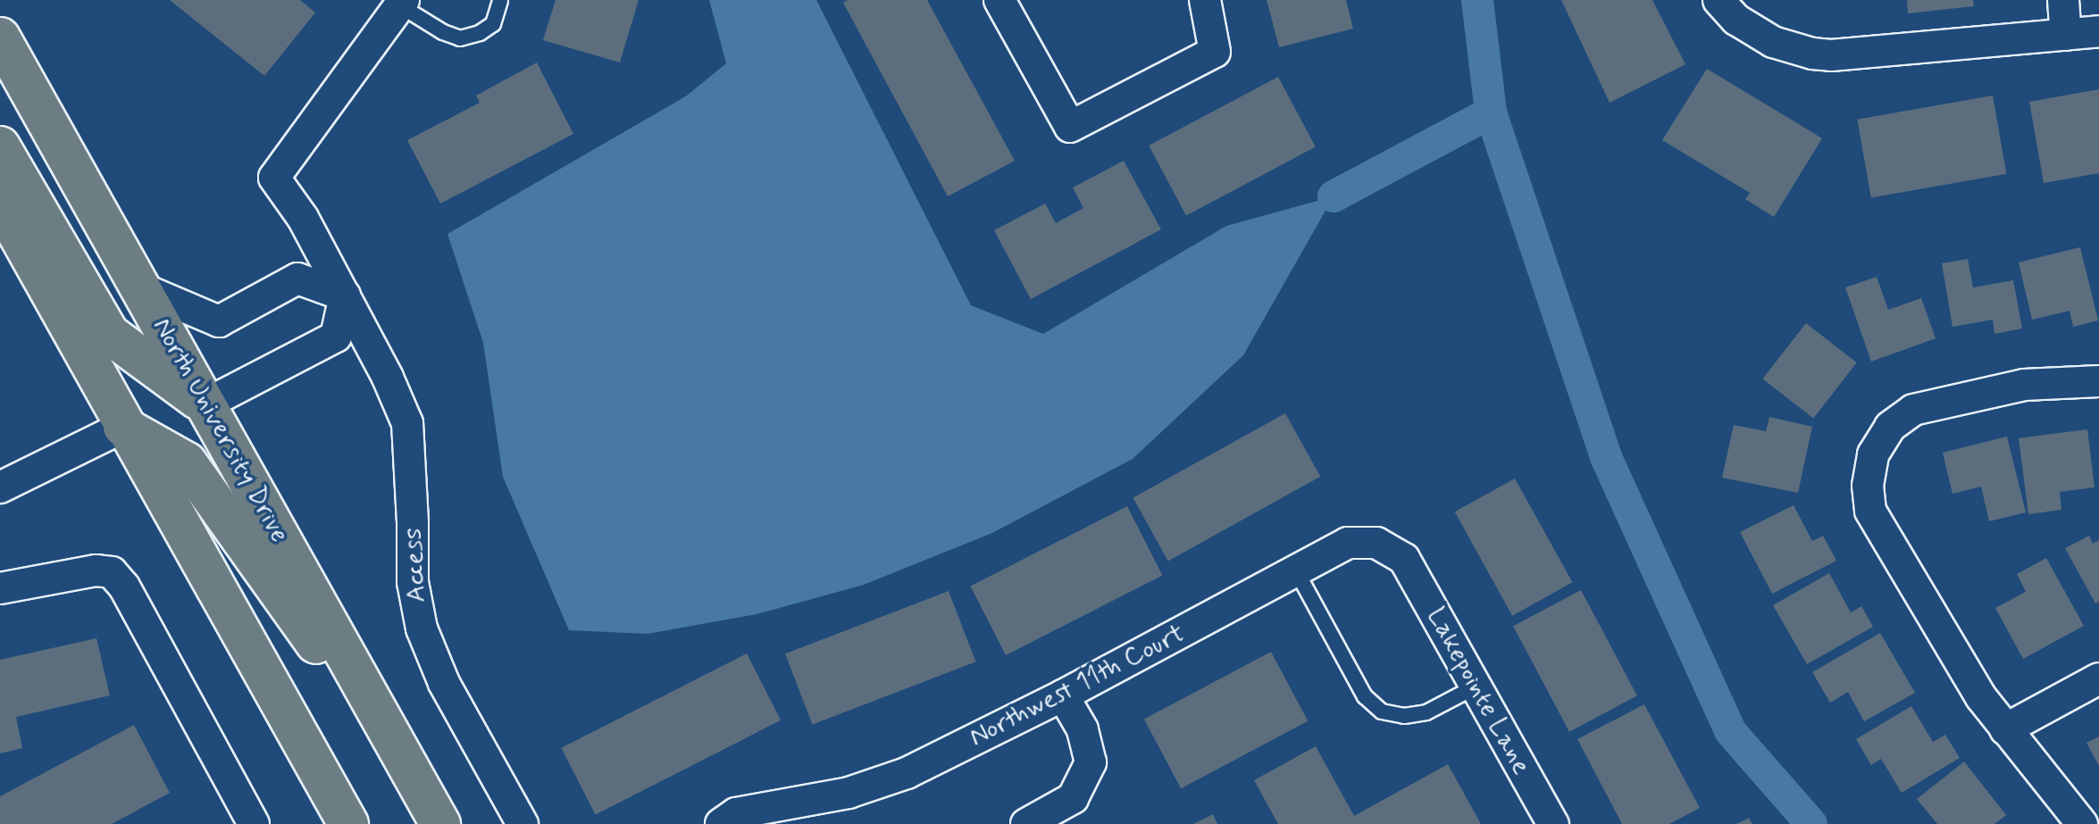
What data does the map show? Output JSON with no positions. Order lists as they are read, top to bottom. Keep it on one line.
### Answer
{"streets":{"main road":["North University Drive"],"street":["Access","Northwest 11th Court","Lakepointe Lane"]},"crossings":[["Northwest 11th Court","Lakepointe Lane"]]}
